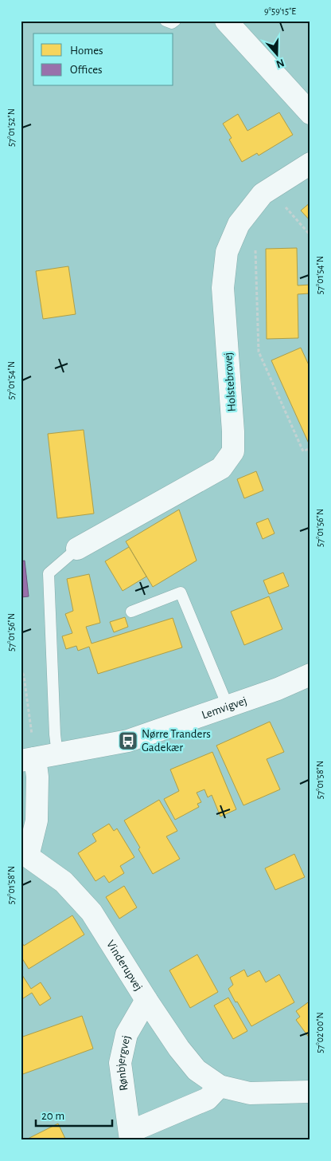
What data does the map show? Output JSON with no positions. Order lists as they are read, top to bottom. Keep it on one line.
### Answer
{"streets":{"street":["Holstebrovej","Lemvigvej","Vinderupvej","Rønbjergvej"]},"crossings":[["Lemvigvej","Vinderupvej"],["Vinderupvej","Rønbjergvej"]],"places":{"bus stop":["Nørre Tranders Gadekær"]},"legend":["Homes","Offices"],"scale_bar":"20 m","north":"bottom","coordinates":["9°59'15\"E","57°01'52\"N","57°01'54\"N","57°01'56\"N","57°01'58\"N","57°02'00\"N"]}
